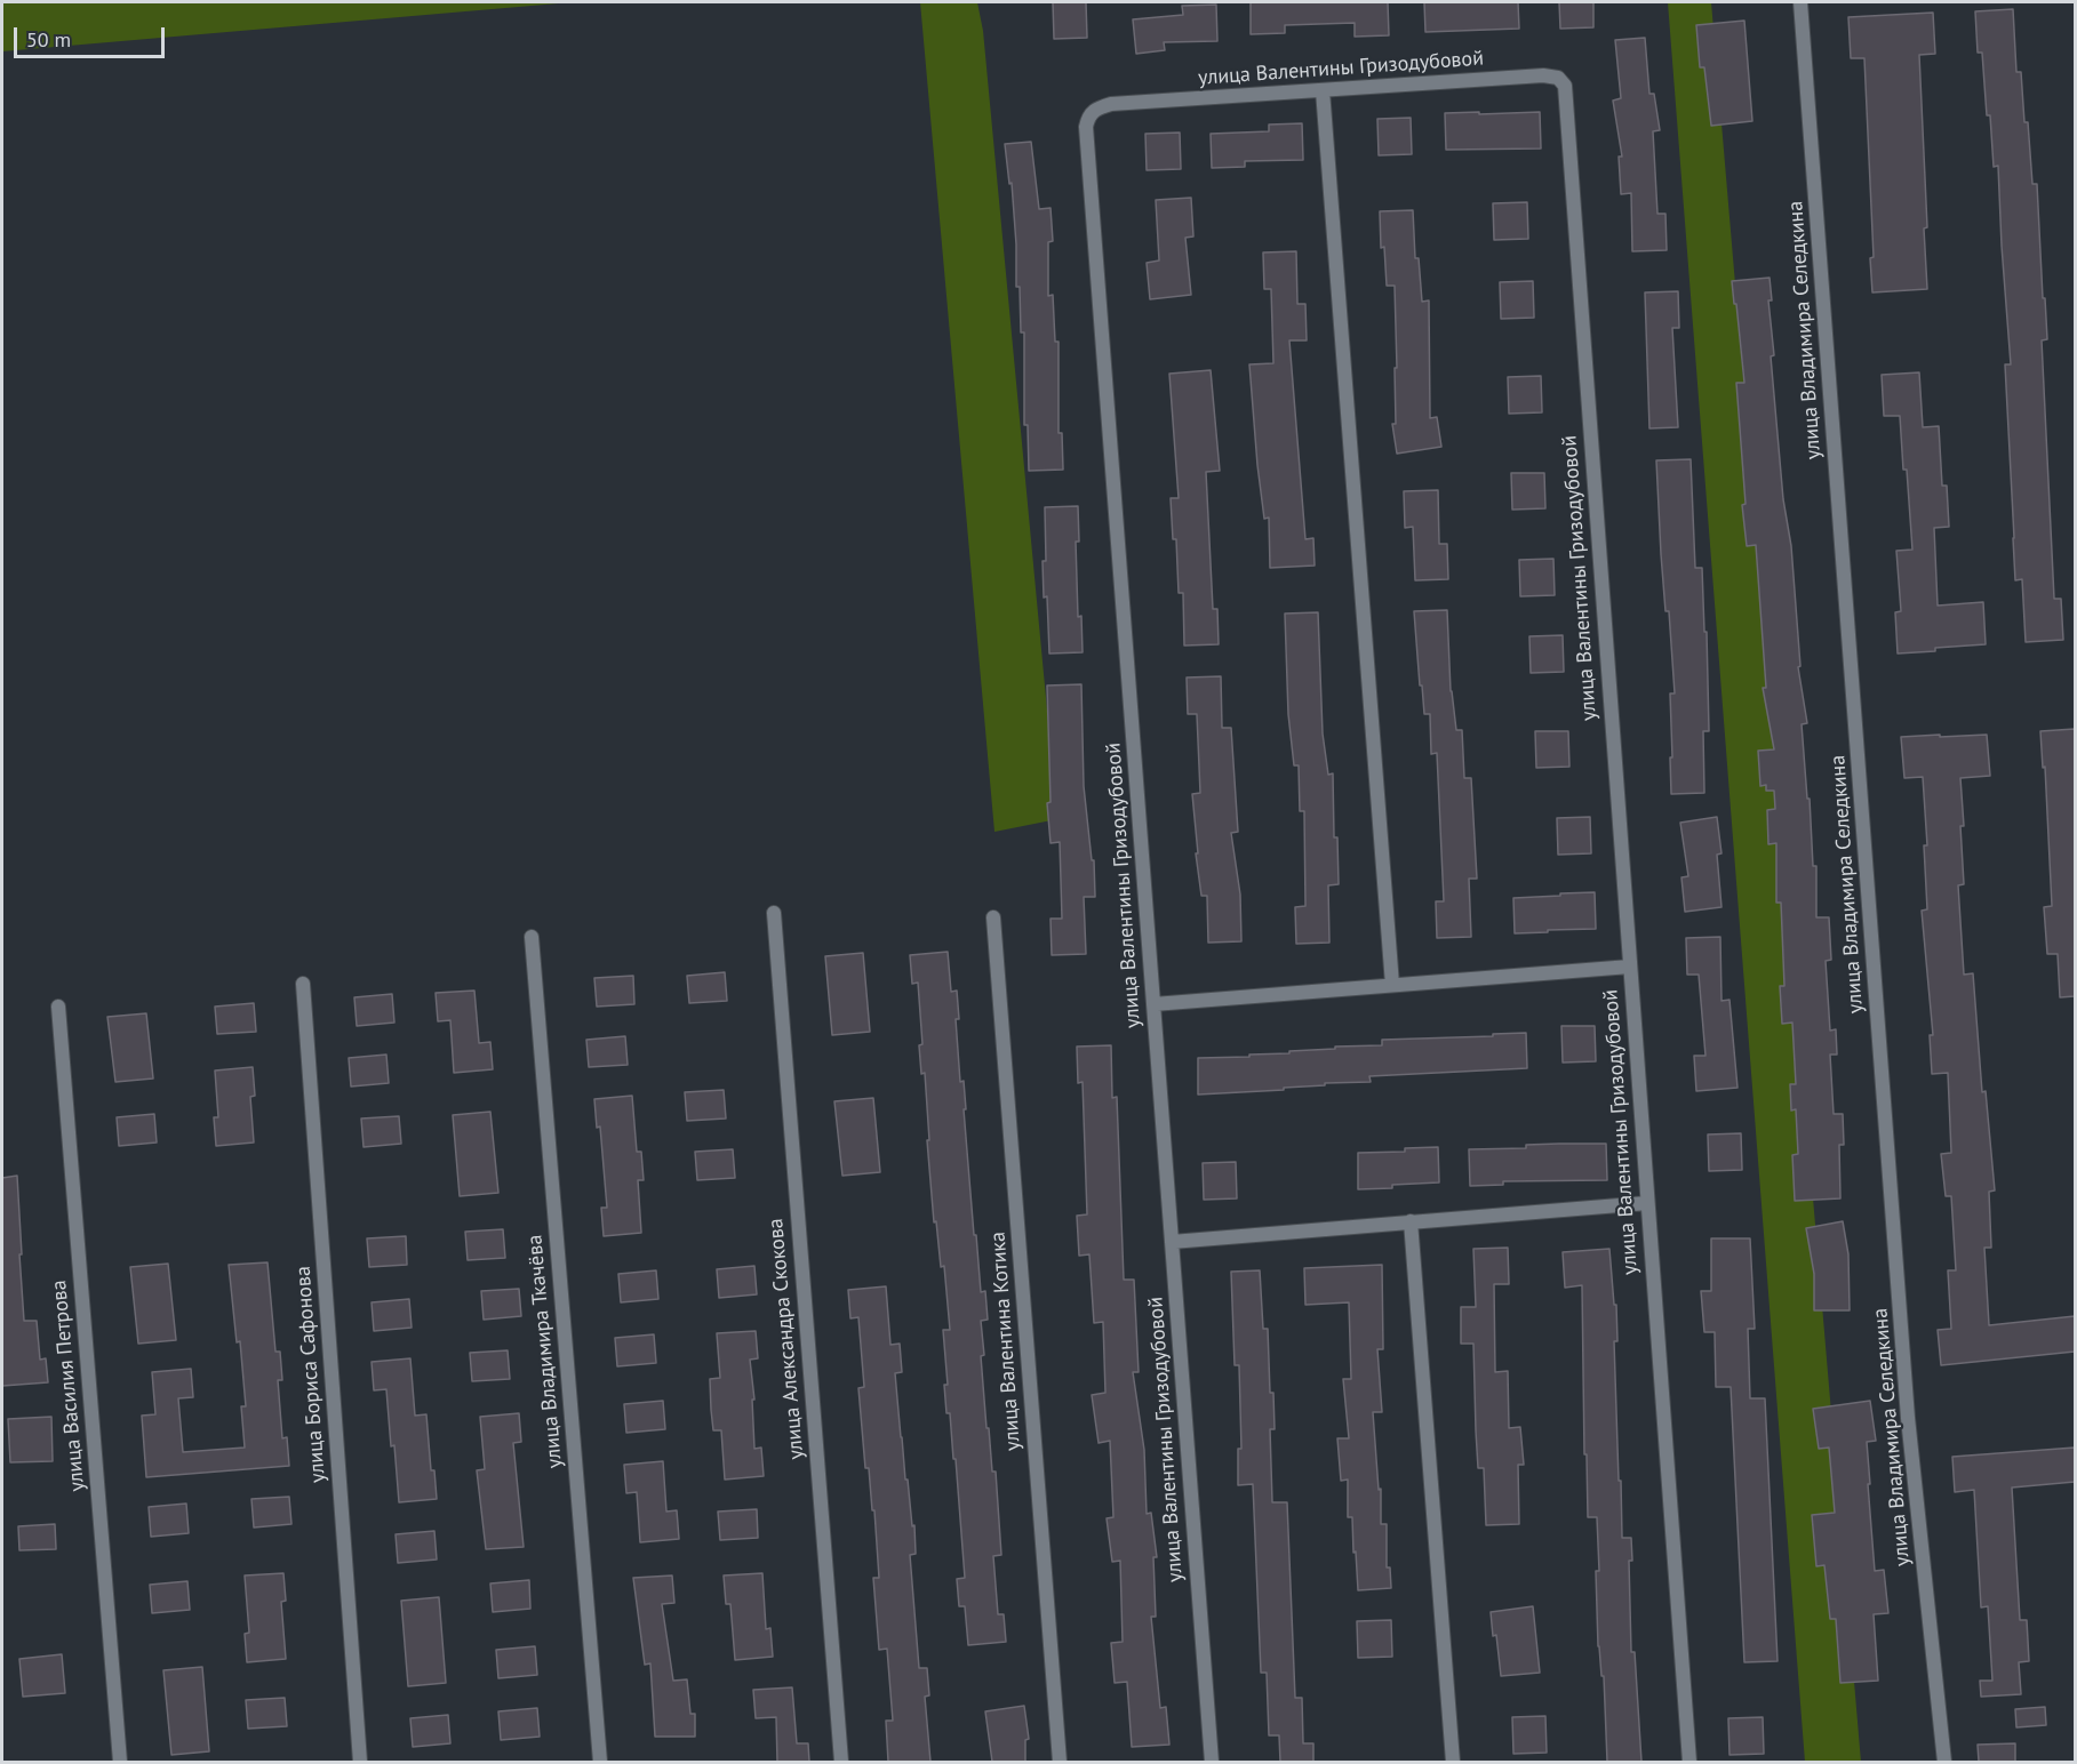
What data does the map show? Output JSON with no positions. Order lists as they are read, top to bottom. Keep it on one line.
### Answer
{"streets":{"street":["улица Валентины Гризодубовой","улица Владимира Селедкина","улица Александра Скокова","улица Валентина Котика","улица Владимира Ткачёва","улица Бориса Сафонова","улица Василия Петрова"]},"scale_bar":"50 m"}
